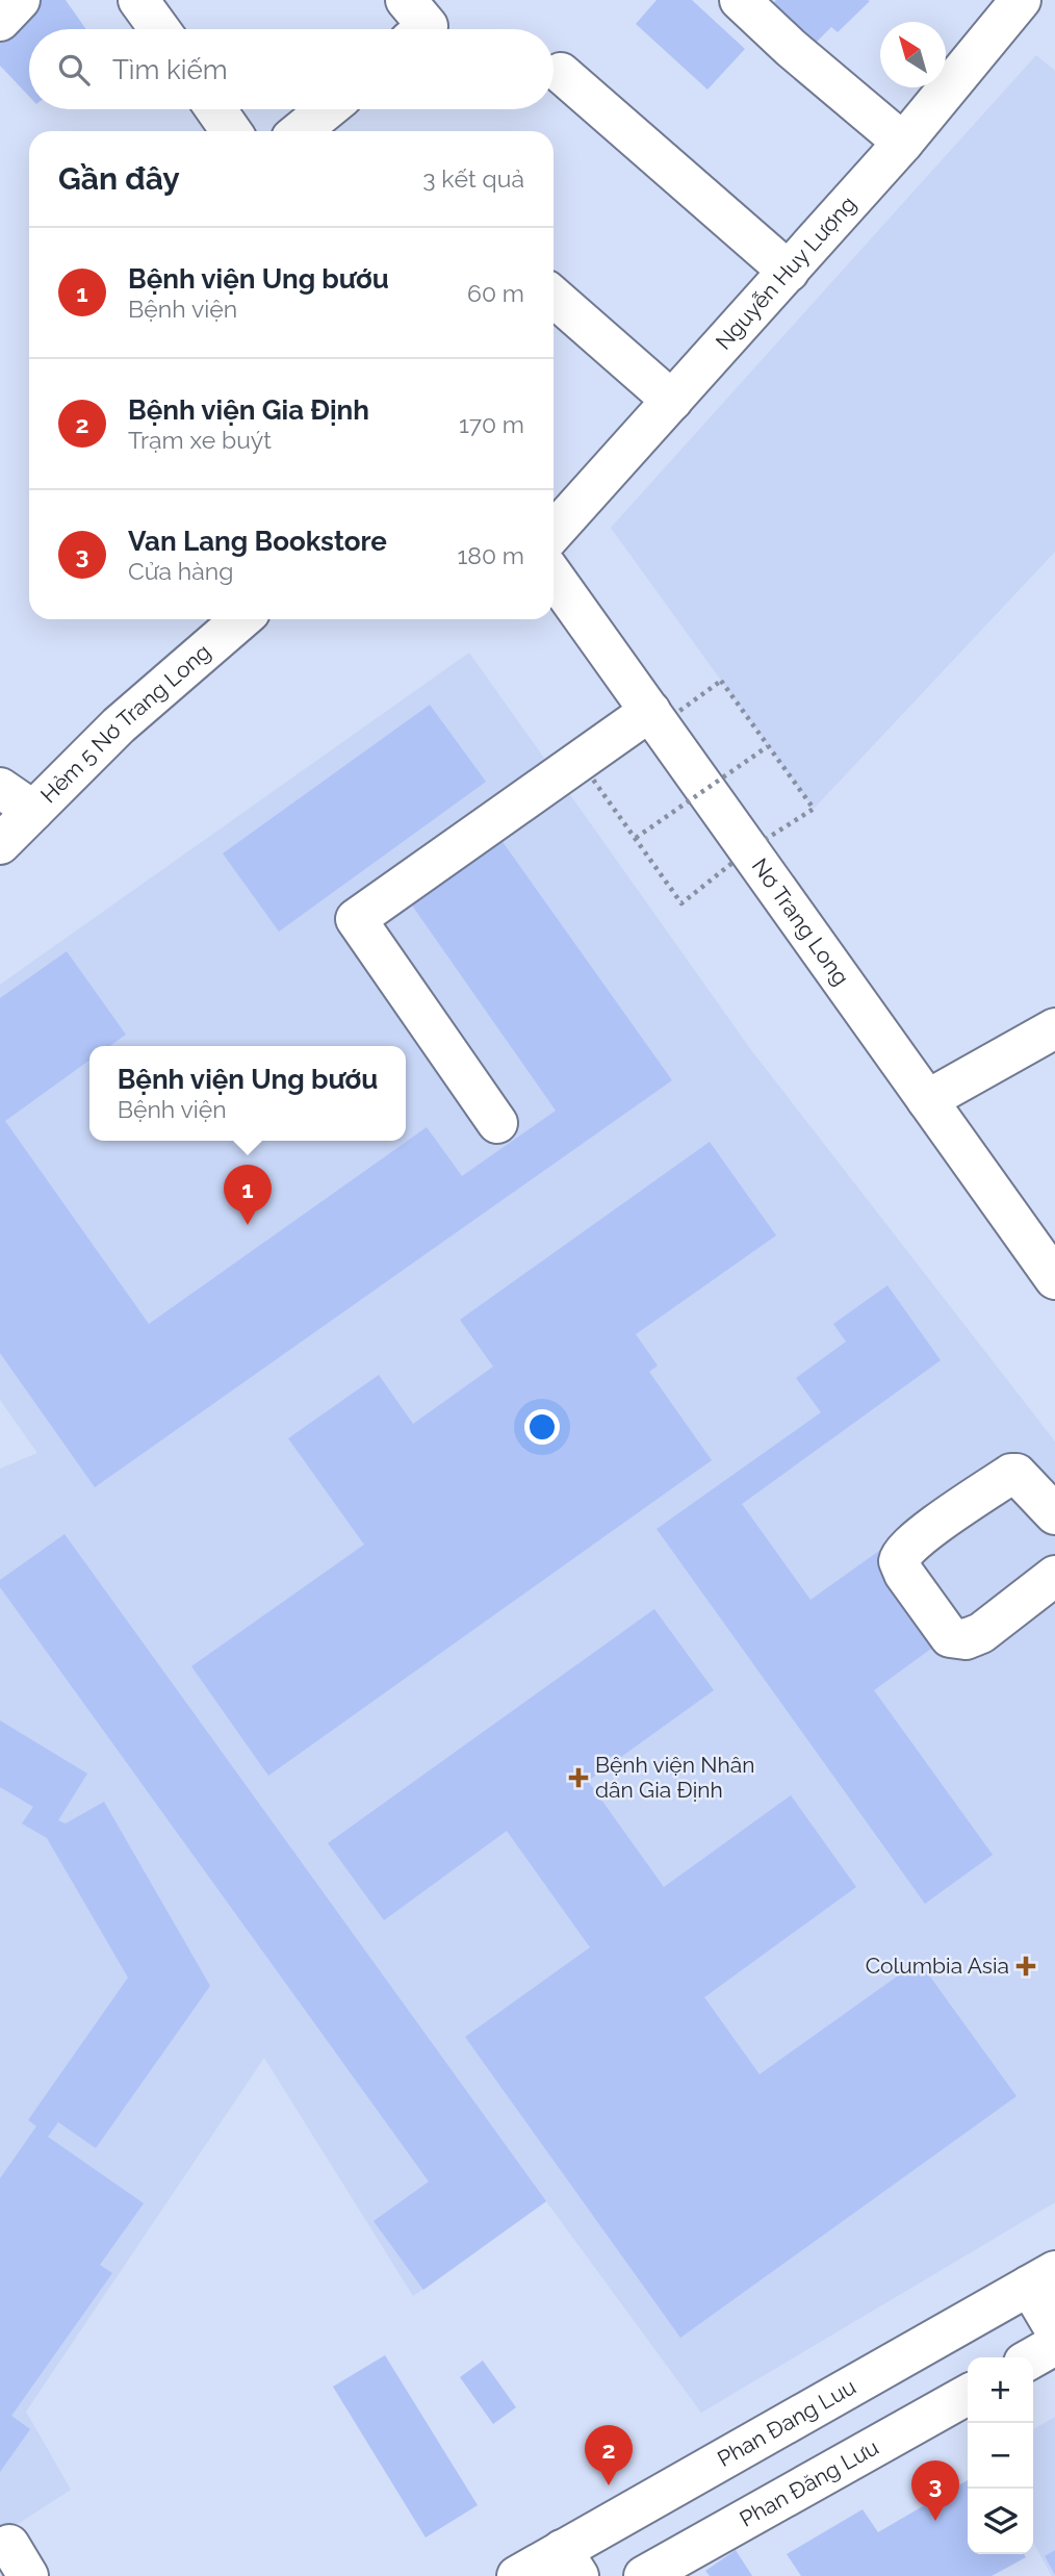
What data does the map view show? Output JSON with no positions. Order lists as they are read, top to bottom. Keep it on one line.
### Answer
{"streets":{"main road":["Nguyễn Huy Lượng","Hẻm 5 Nơ Trang Long","Nơ Trang Long","Phan Đang Luu","Phan Đăng Lưu"]},"places":{"health":["Bệnh viện Nhân dân Gia Định","Columbia Asia"]},"north":"top left","page":{"search":"Tìm kiếm","heading":["Gần đây","3 kết quả"],"list":[{"mark":"1","name":"Bệnh viện Ung bướu","note":"Bệnh viện","value":"60 m"},{"mark":"2","name":"Bệnh viện Gia Định","note":"Trạm xe buýt","value":"170 m"},{"mark":"3","name":"Van Lang Bookstore","note":"Cửa hàng","value":"180 m"}],"popup":["Bệnh viện Ung bướu","Bệnh viện"],"pins":["1","2","3"],"map_buttons":["+","−"]}}
